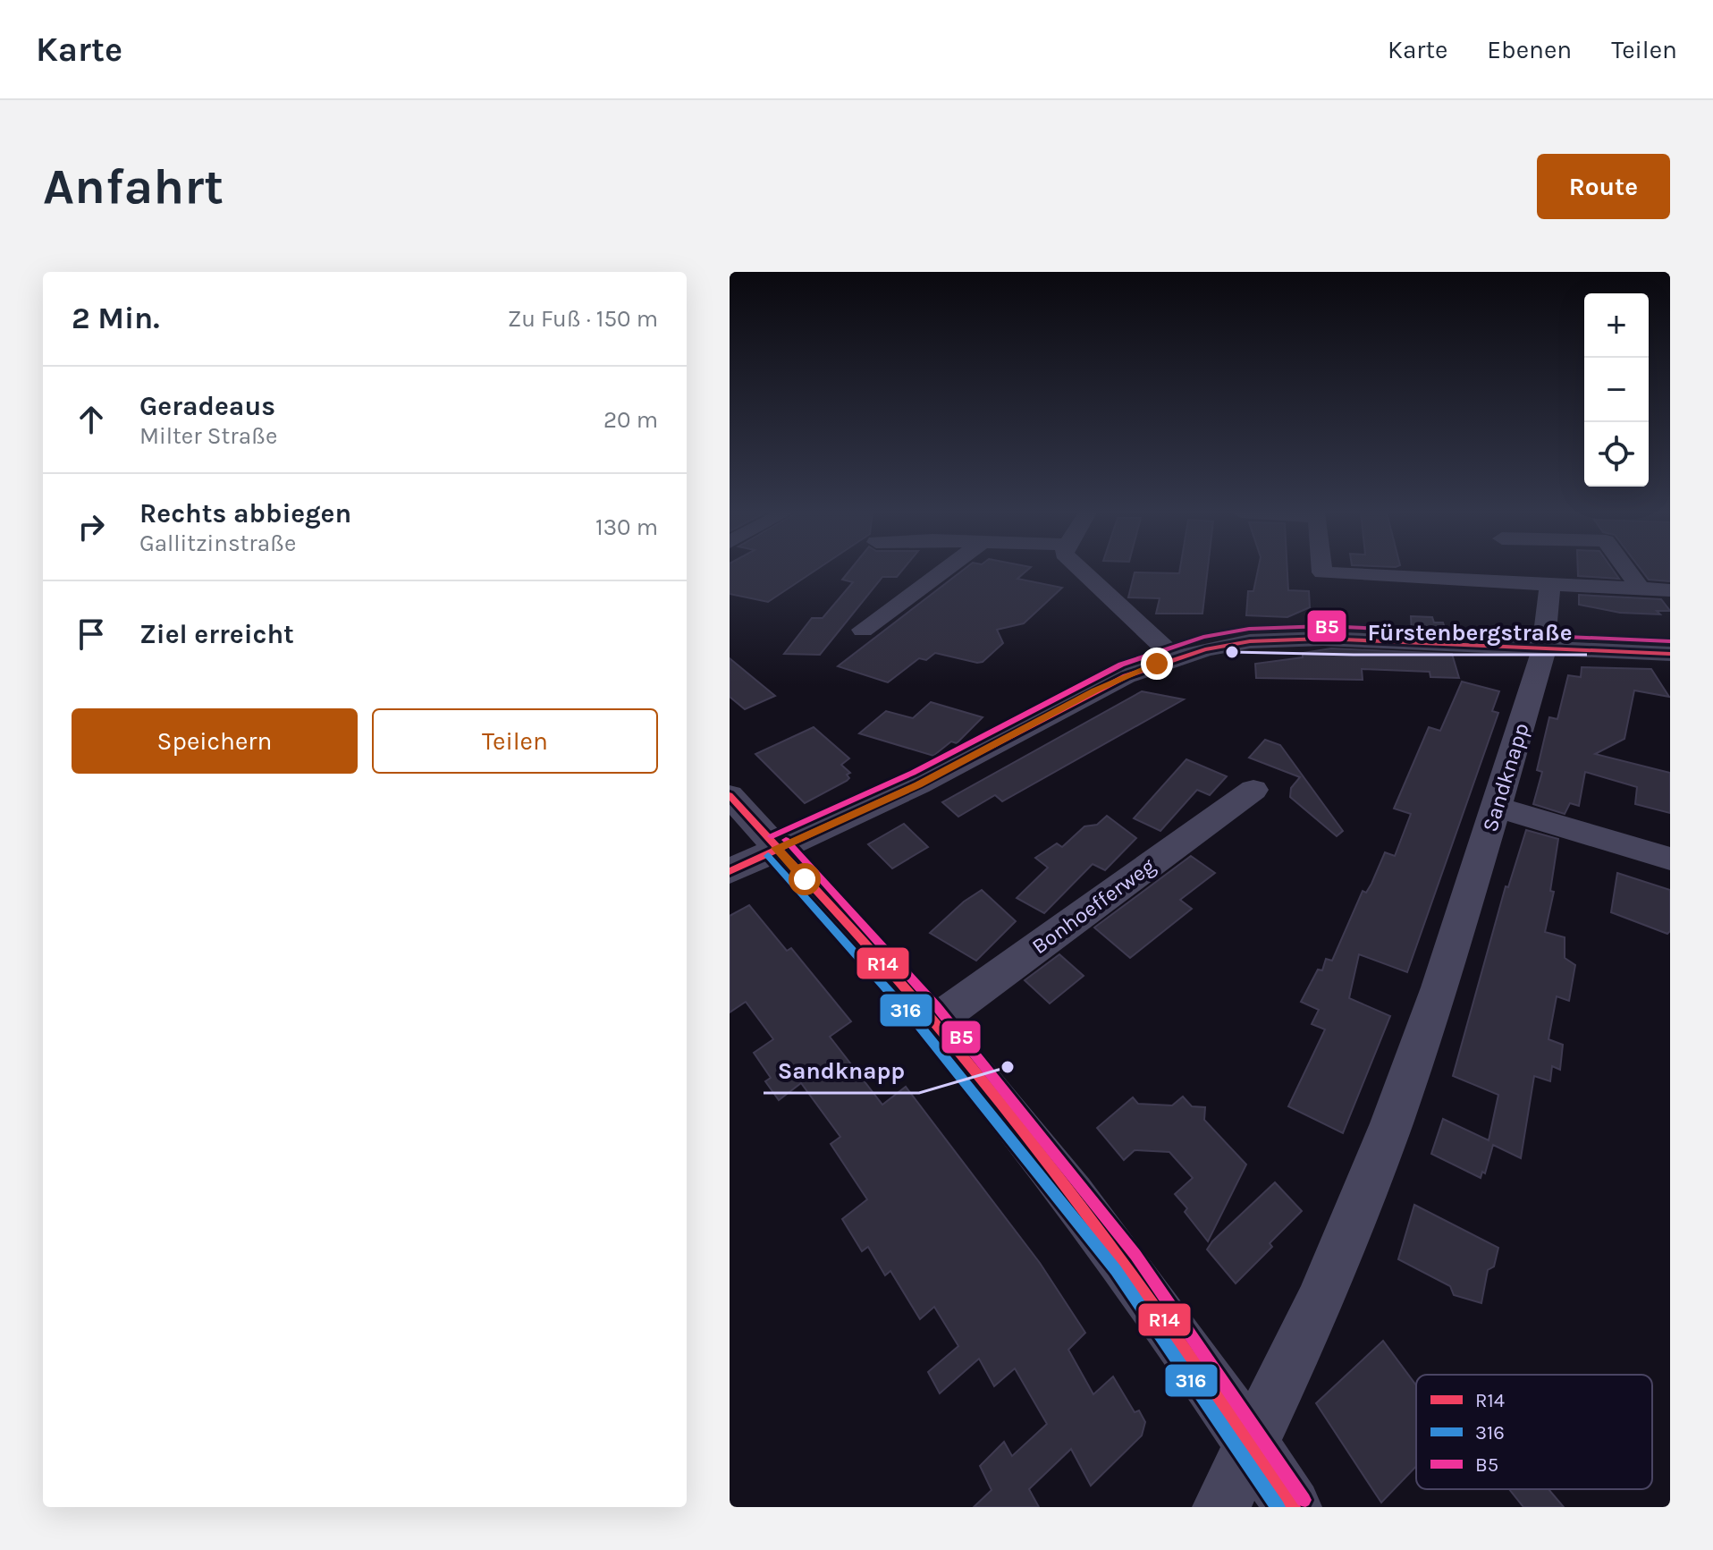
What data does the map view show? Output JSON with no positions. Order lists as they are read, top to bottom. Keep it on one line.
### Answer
{"streets":{"street":["Sandknapp","Bonhoefferweg"]},"places":["Fürstenbergstraße","Sandknapp"],"lines":["transit line B5","transit line R14","transit line 316"],"legend":["R14","316","B5"],"page":{"header":"Karte","nav":["Karte","Ebenen","Teilen"],"buttons":["Route",["Speichern","Teilen"]],"title":"Anfahrt","heading":["2 Min.","Zu Fuß · 150 m"],"map_buttons":["+","−"],"list":[["Geradeaus","Milter Straße","20 m"],["Rechts abbiegen","Gallitzinstraße","130 m"],"Ziel erreicht"]}}
